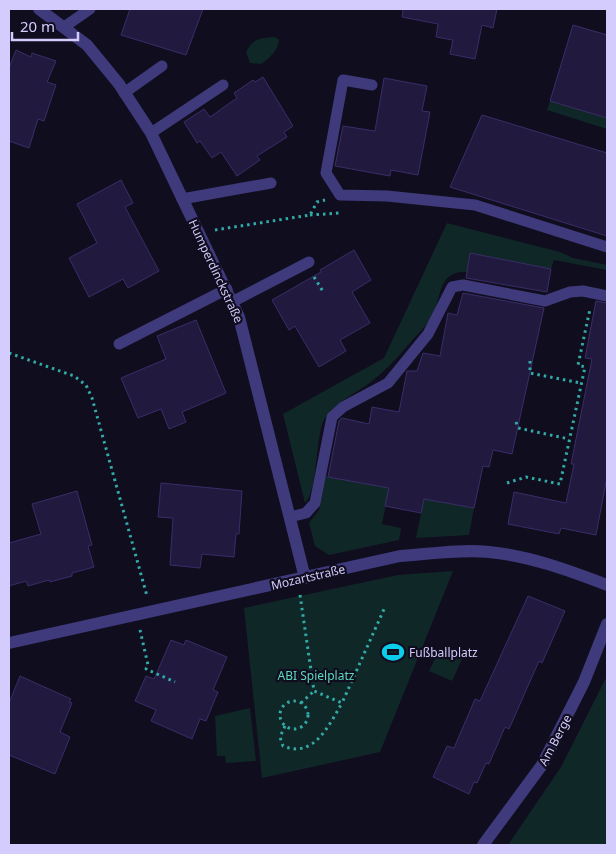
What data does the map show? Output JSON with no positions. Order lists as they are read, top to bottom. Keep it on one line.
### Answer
{"streets":{"street":["Humperdinckstraße","Mozartstraße","Am Berge"]},"crossings":[["Humperdinckstraße","Mozartstraße"]],"parks":["ABI Spielplatz"],"places":{"sports":["Fußballplatz"]},"scale_bar":"20 m"}
